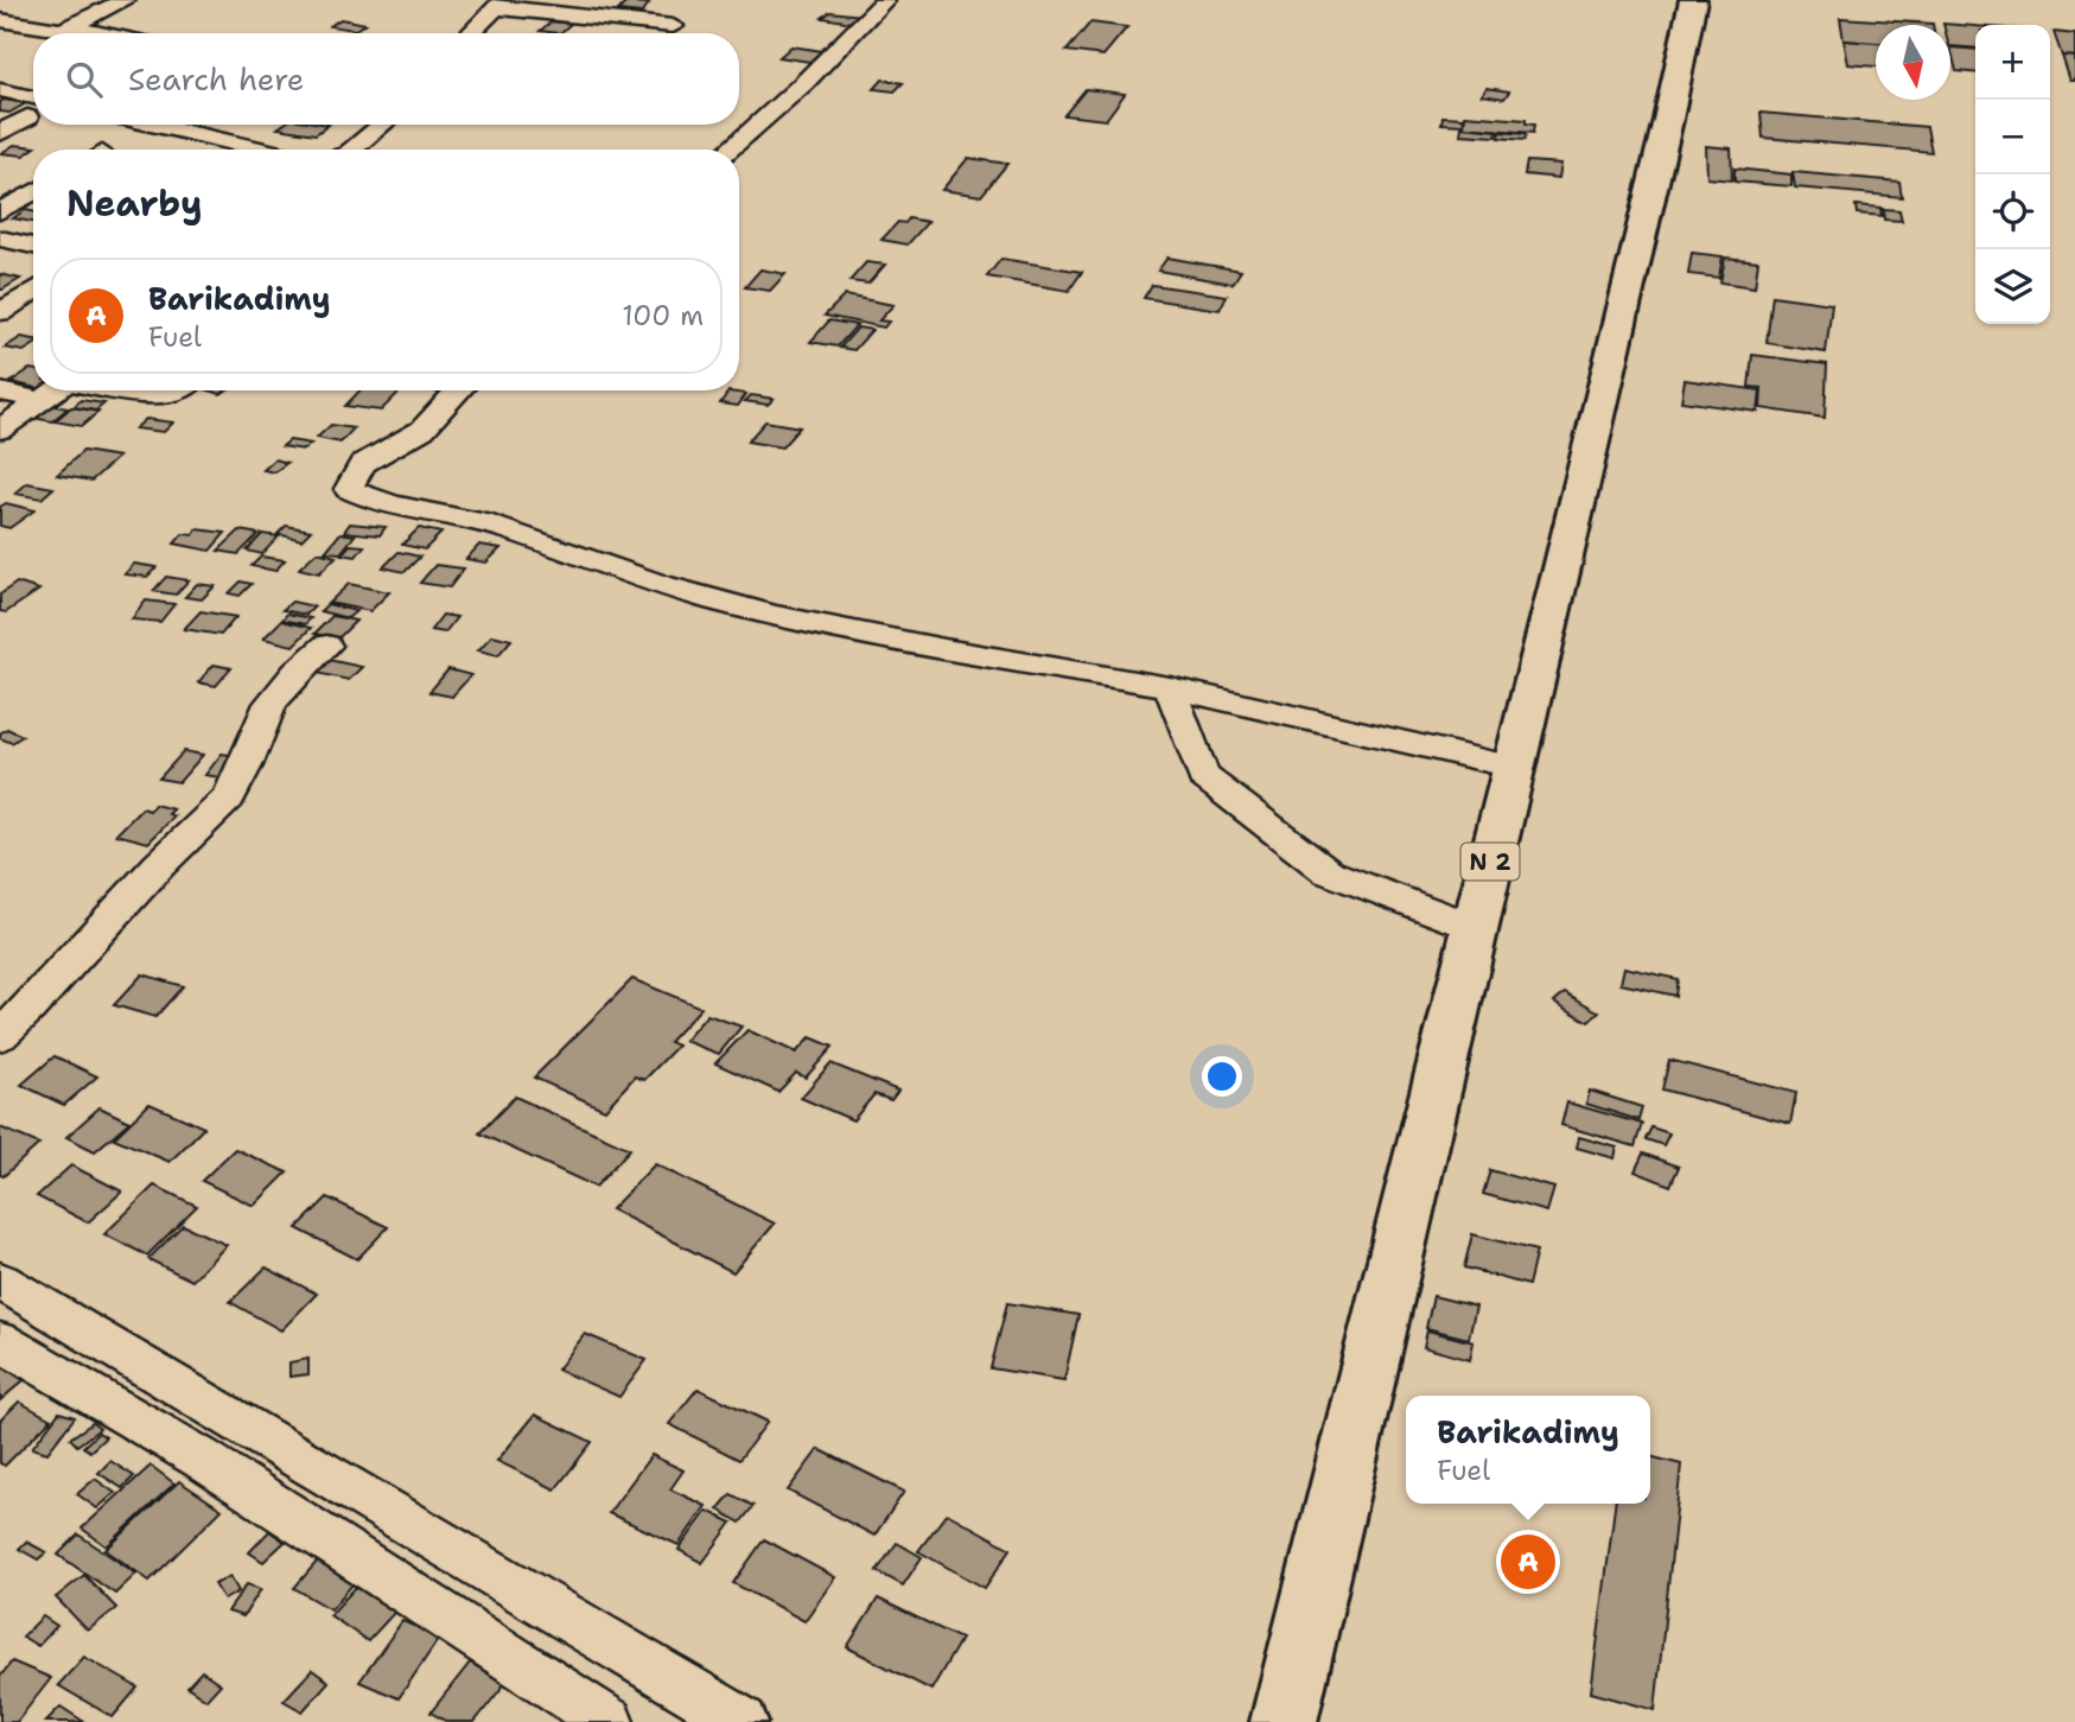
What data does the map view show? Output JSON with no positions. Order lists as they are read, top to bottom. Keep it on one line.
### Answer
{"streets":{"main road":["N 2"]},"north":"bottom","page":{"map_buttons":["+","−"],"search":"Search here","heading":"Nearby","list":[{"mark":"A","name":"Barikadimy","note":"Fuel","value":"100 m"}],"popup":["Barikadimy","Fuel"],"pins":"A"}}
